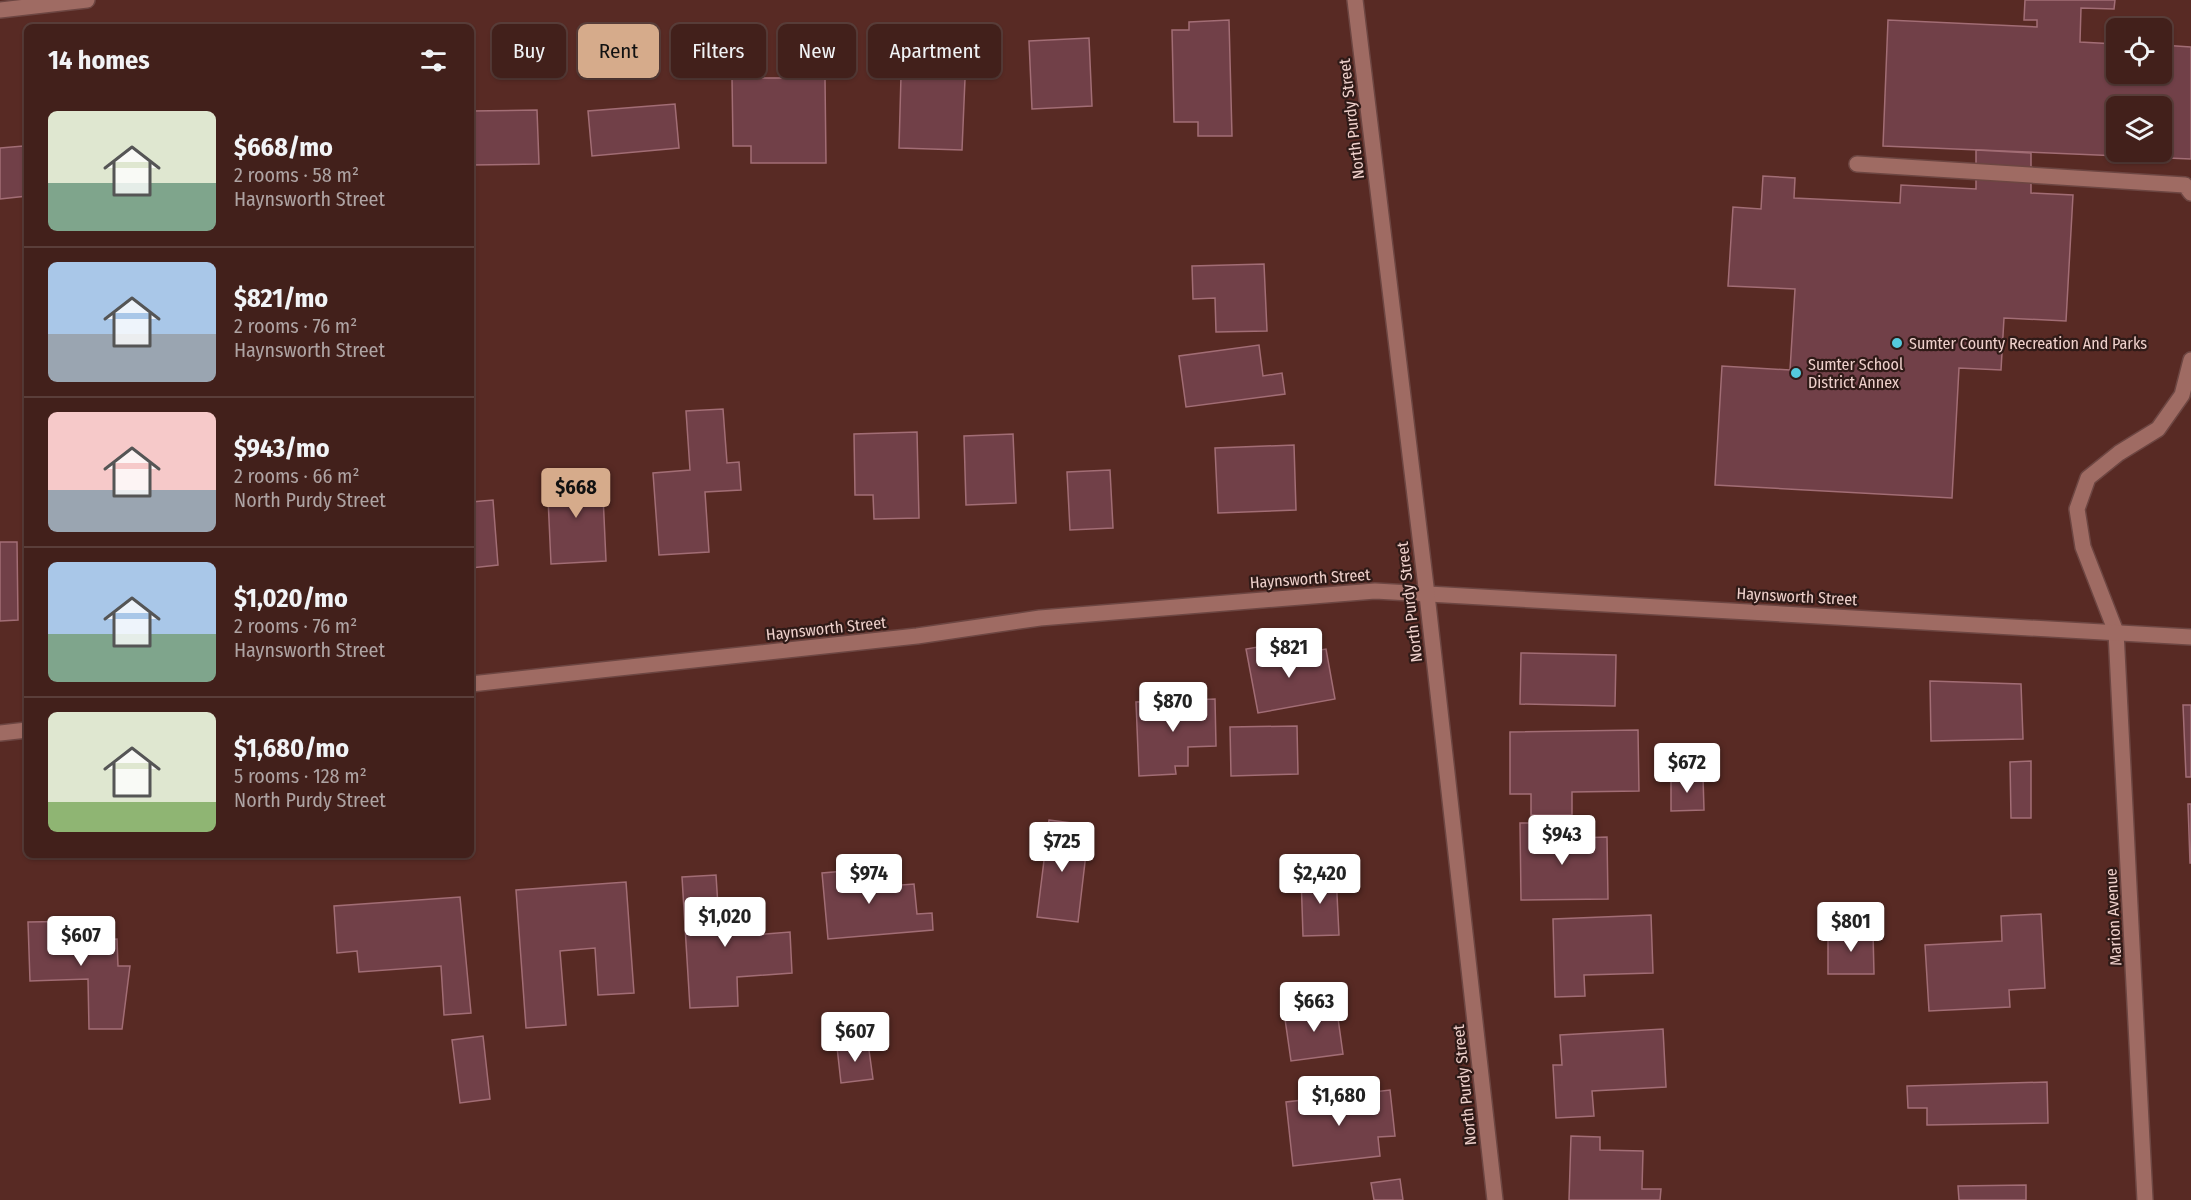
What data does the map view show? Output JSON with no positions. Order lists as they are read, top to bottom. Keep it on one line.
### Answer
{"streets":{"street":["North Purdy Street","Haynsworth Street","Marion Avenue"]},"crossings":[["North Purdy Street","Haynsworth Street"],["Haynsworth Street","Marion Avenue"]],"places":["Sumter County Recreation And Parks","Sumter School District Annex"],"page":{"chip":["Buy","Rent","Filters","New","Apartment"],"heading":"14 homes","list":[{"name":"$668/mo","note":"2 rooms · 58 m² · Haynsworth Street"},{"name":"$821/mo","note":"2 rooms · 76 m² · Haynsworth Street"},{"name":"$943/mo","note":"2 rooms · 66 m² · North Purdy Street"},{"name":"$1,020/mo","note":"2 rooms · 76 m² · Haynsworth Street"},{"name":"$1,680/mo","note":"5 rooms · 128 m² · North Purdy Street"}],"price":["$668","$821","$870","$672","$943","$725","$974","$2,420","$1,020","$801","$607","$663","$607","$1,680"]}}
